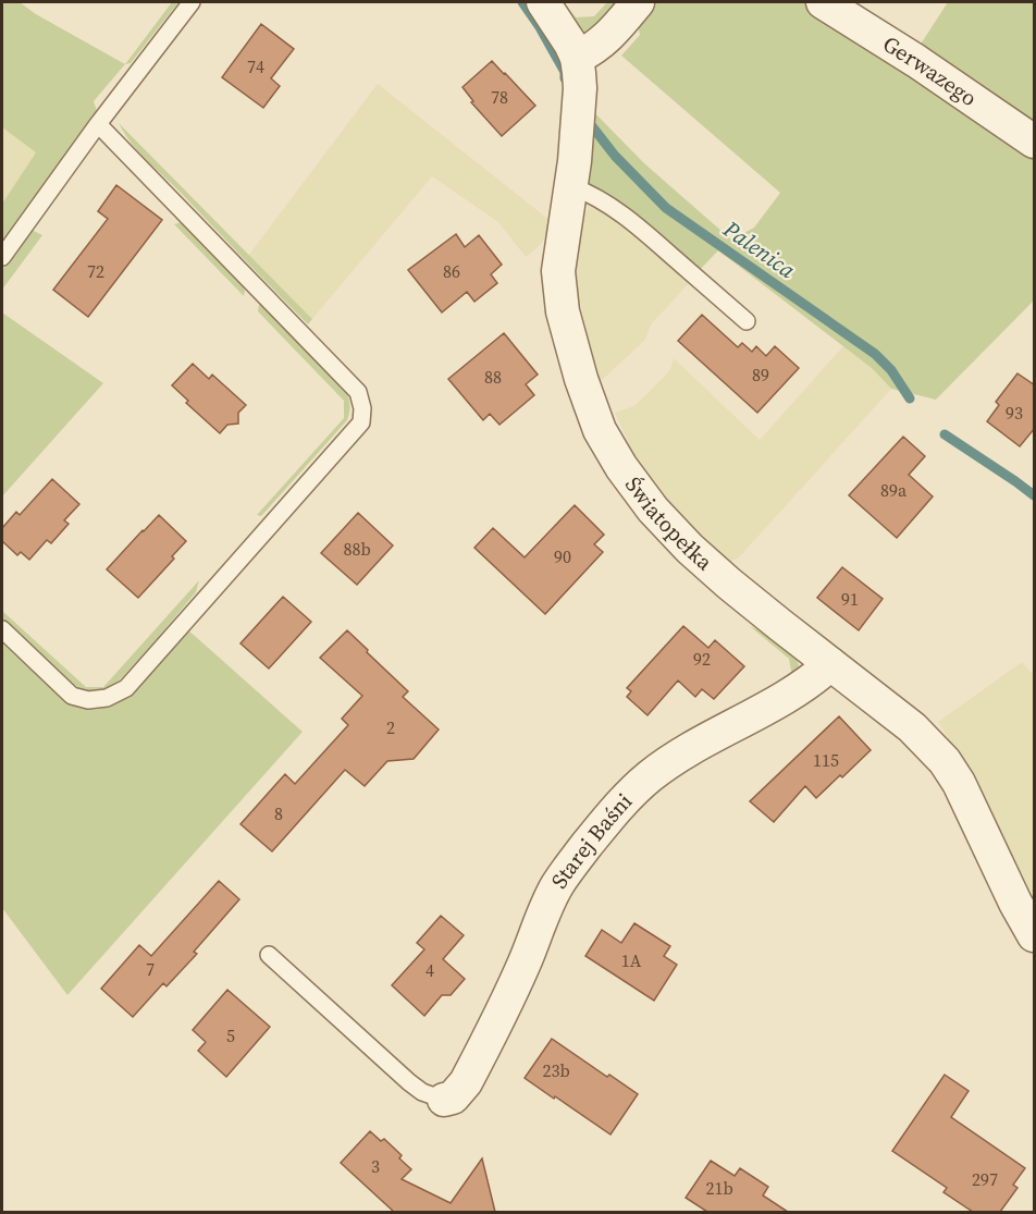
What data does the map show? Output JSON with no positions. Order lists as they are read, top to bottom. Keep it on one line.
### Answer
{"streets":{"street":["Gerwazego","Światopełka","Starej Baśni"]},"crossings":[["Światopełka","Starej Baśni"]],"water":["Palenica"],"house_numbers":["74","78","72","86","89","88","93","89a","88b","90","91","92","2","115","8","1A","7","4","5","23b","3","297","21b"]}
